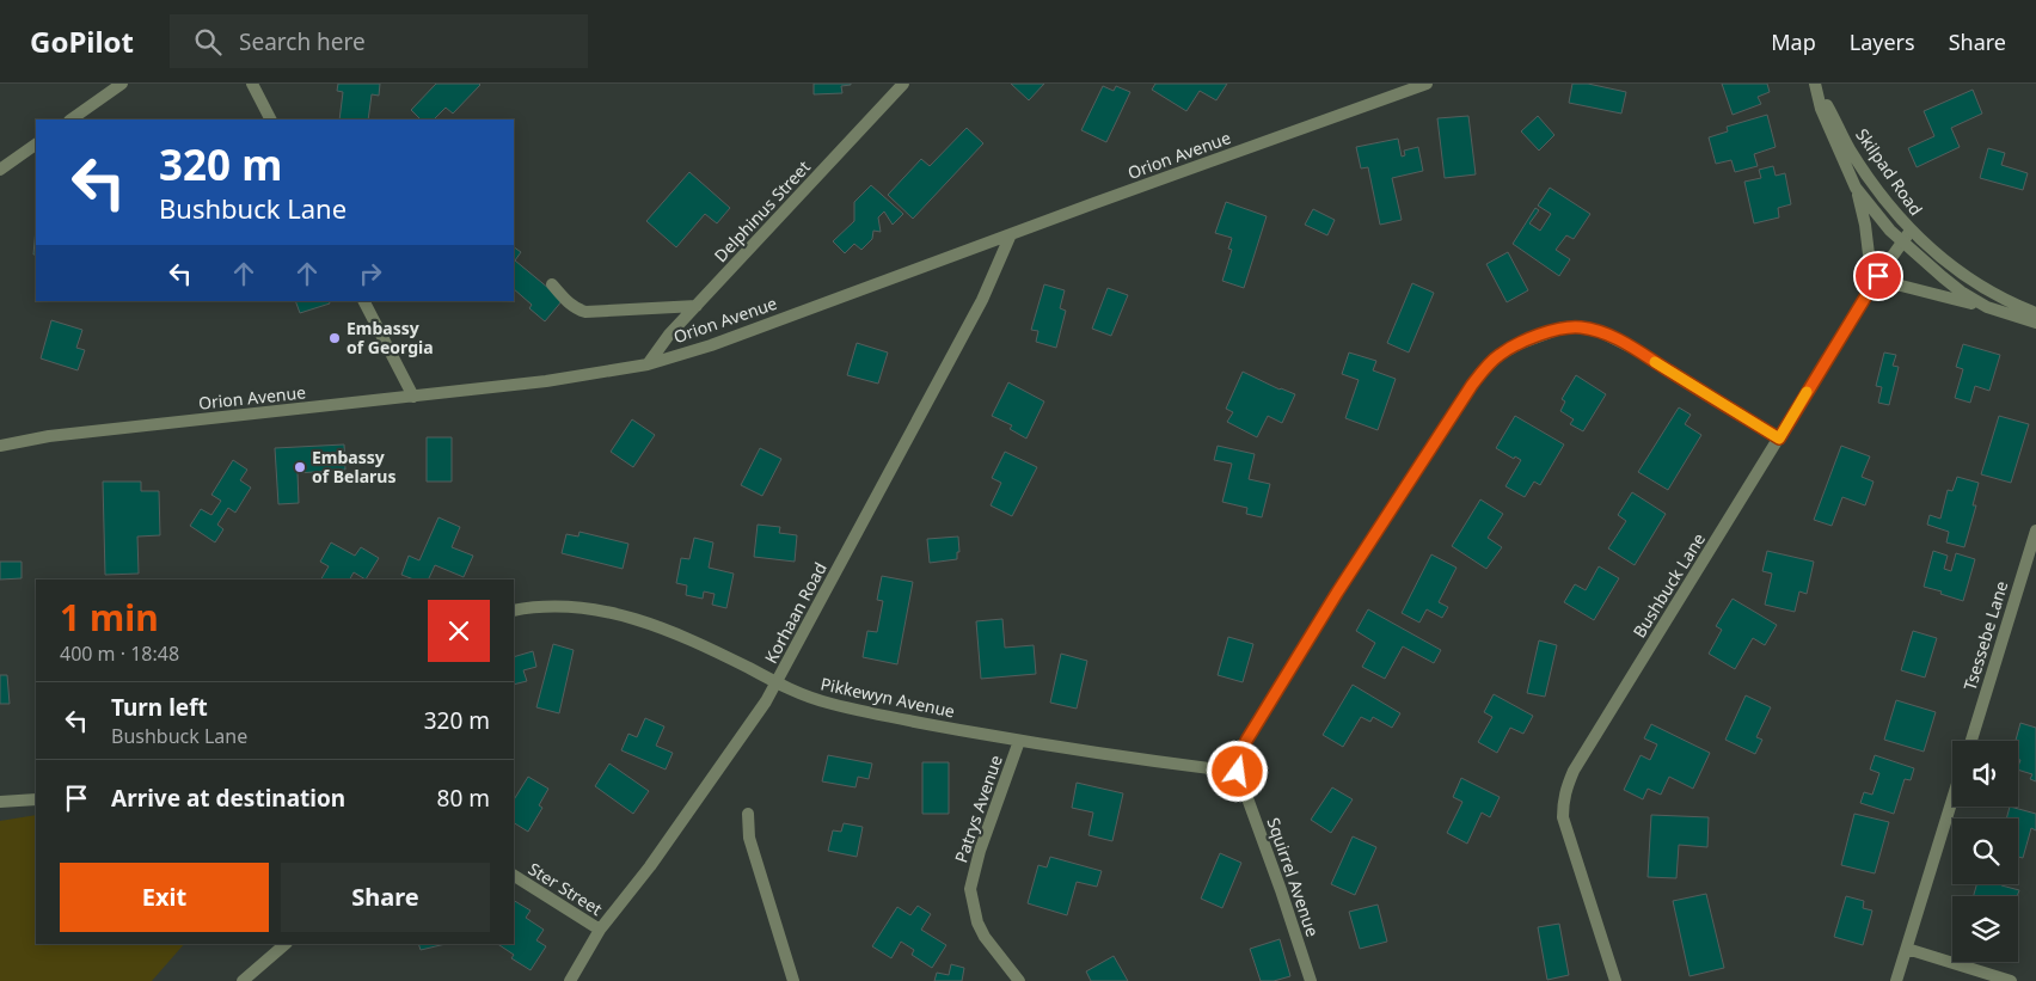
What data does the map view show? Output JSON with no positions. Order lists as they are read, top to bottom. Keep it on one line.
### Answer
{"streets":{"street":["Orion Avenue","Skilpad Road","Delphinus Street","Bushbuck Lane","Korhaan Road","Tsessebe Lane","Pikkewyn Avenue","Patrys Avenue","Squirrel Avenue","Ster Street"]},"crossings":[["Orion Avenue","Delphinus Street"],["Orion Avenue","Korhaan Road"],["Skilpad Road","Bushbuck Lane"],["Korhaan Road","Pikkewyn Avenue"],["Korhaan Road","Ster Street"],["Pikkewyn Avenue","Patrys Avenue"],["Pikkewyn Avenue","Squirrel Avenue"]],"places":["Embassy of Georgia","Embassy of Belarus"],"page":{"header":"GoPilot","search":"Search here","nav":["Map","Layers","Share"],"turn":["320 m","Bushbuck Lane"],"heading":["1 min","400 m · 18:48"],"list":[{"name":"Turn left","note":"Bushbuck Lane","value":"320 m"},{"name":"Arrive at destination","value":"80 m"}],"buttons":["Exit","Share"]}}
